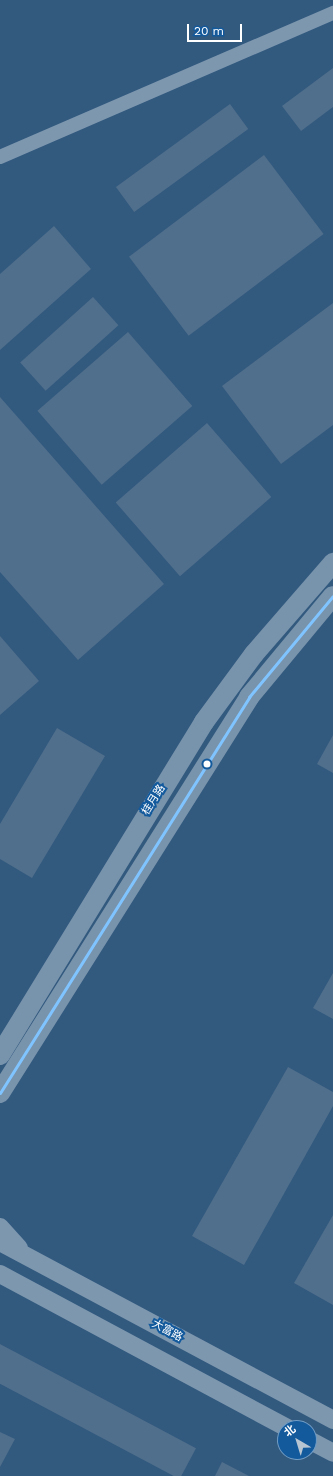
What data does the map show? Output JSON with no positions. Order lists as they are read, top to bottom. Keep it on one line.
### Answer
{"streets":{"main road":["桂月路"],"street":["大富路"]},"scale_bar":"20 m","north":"top left"}
